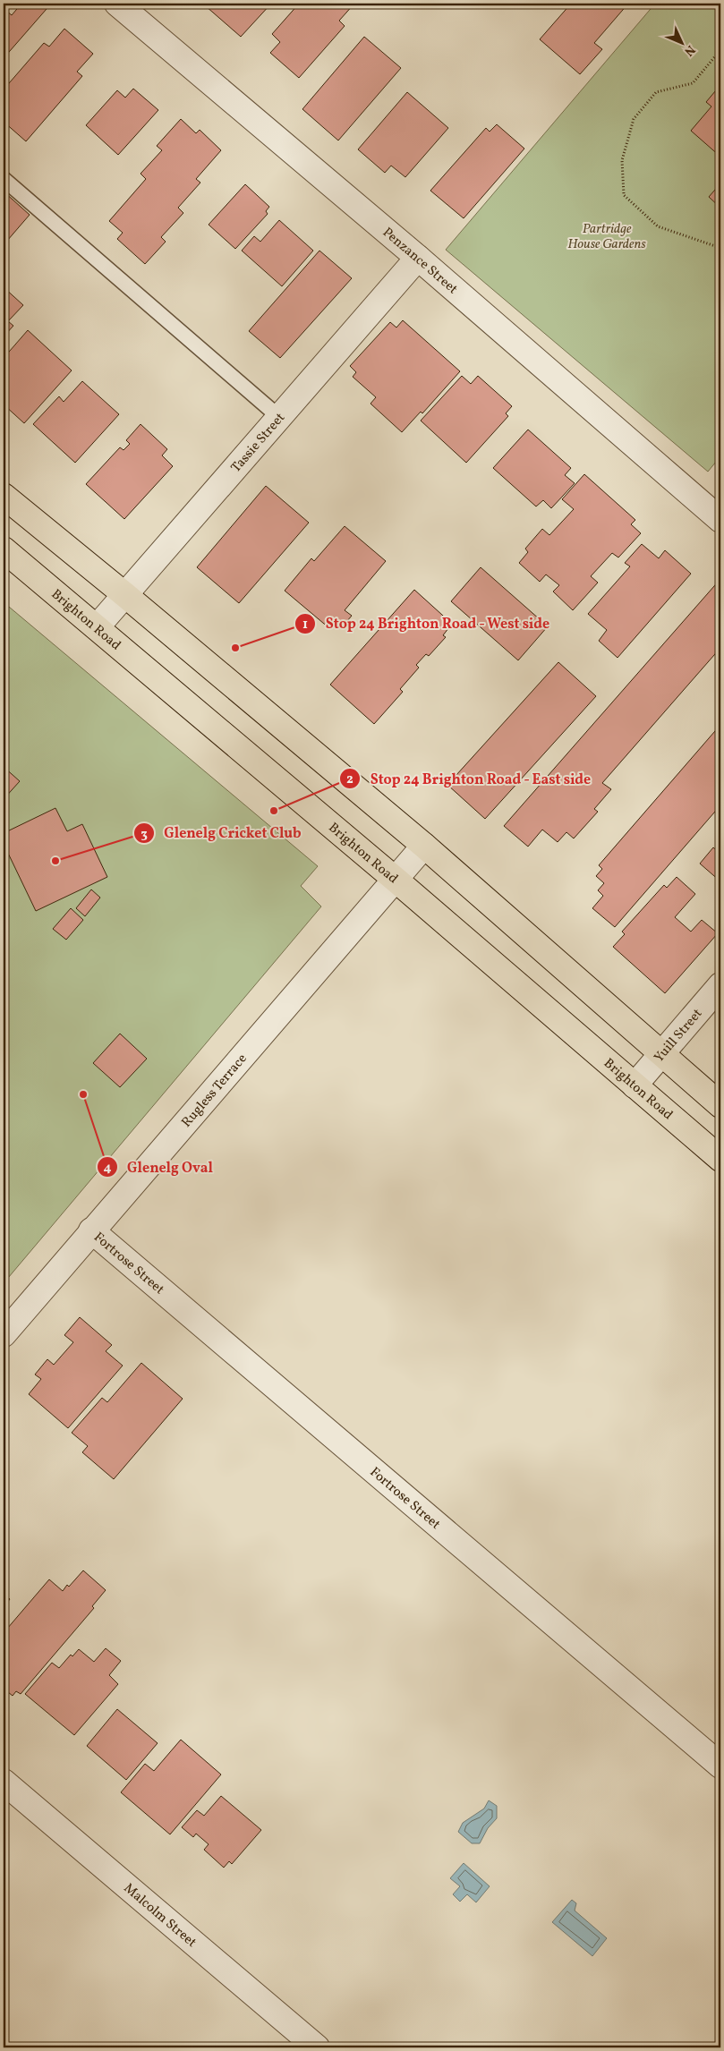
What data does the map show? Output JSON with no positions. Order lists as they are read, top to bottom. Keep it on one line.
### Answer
{"streets":{"main road":["Brighton Road"],"street":["Penzance Street","Tassie Street","Yuill Street","Rugless Terrace","Fortrose Street","Malcolm Street"]},"crossings":[["Penzance Street","Tassie Street"],["Tassie Street","Brighton Road"],["Brighton Road","Yuill Street"],["Brighton Road","Rugless Terrace"],["Rugless Terrace","Fortrose Street"]],"parks":["Partridge House Gardens"],"places":["Stop 24 Brighton Road - West side","Stop 24 Brighton Road - East side","Glenelg Cricket Club","Glenelg Oval"],"north":"bottom right"}
